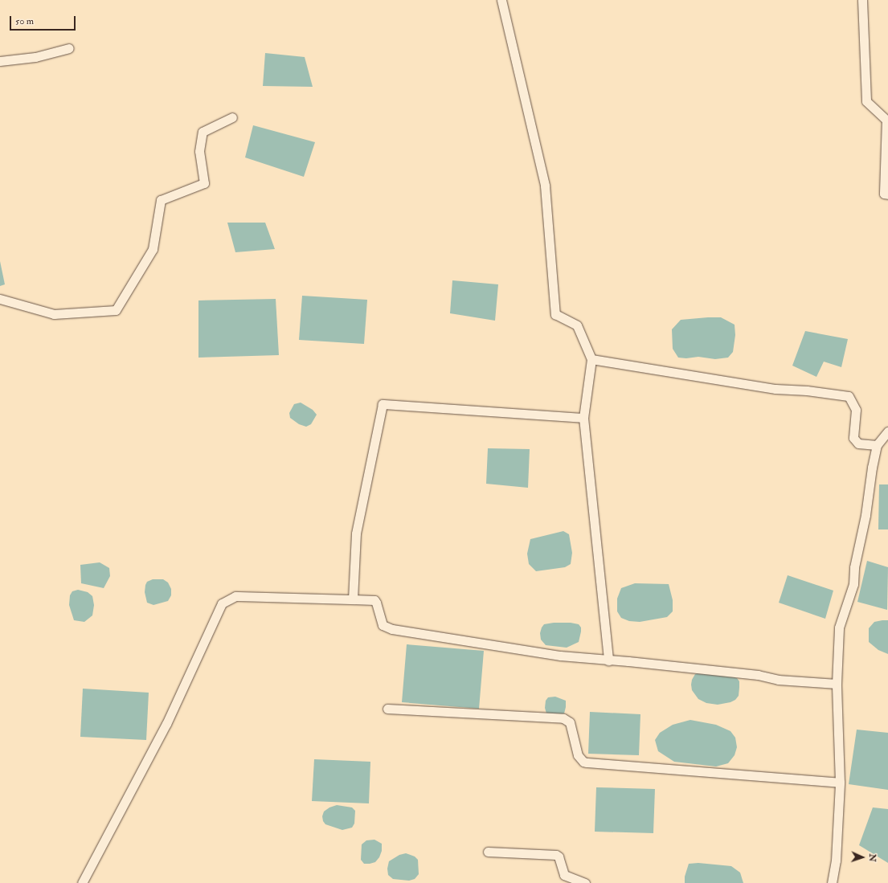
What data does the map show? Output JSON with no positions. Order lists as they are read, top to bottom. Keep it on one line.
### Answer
{"scale_bar":"50 m","north":"right"}
